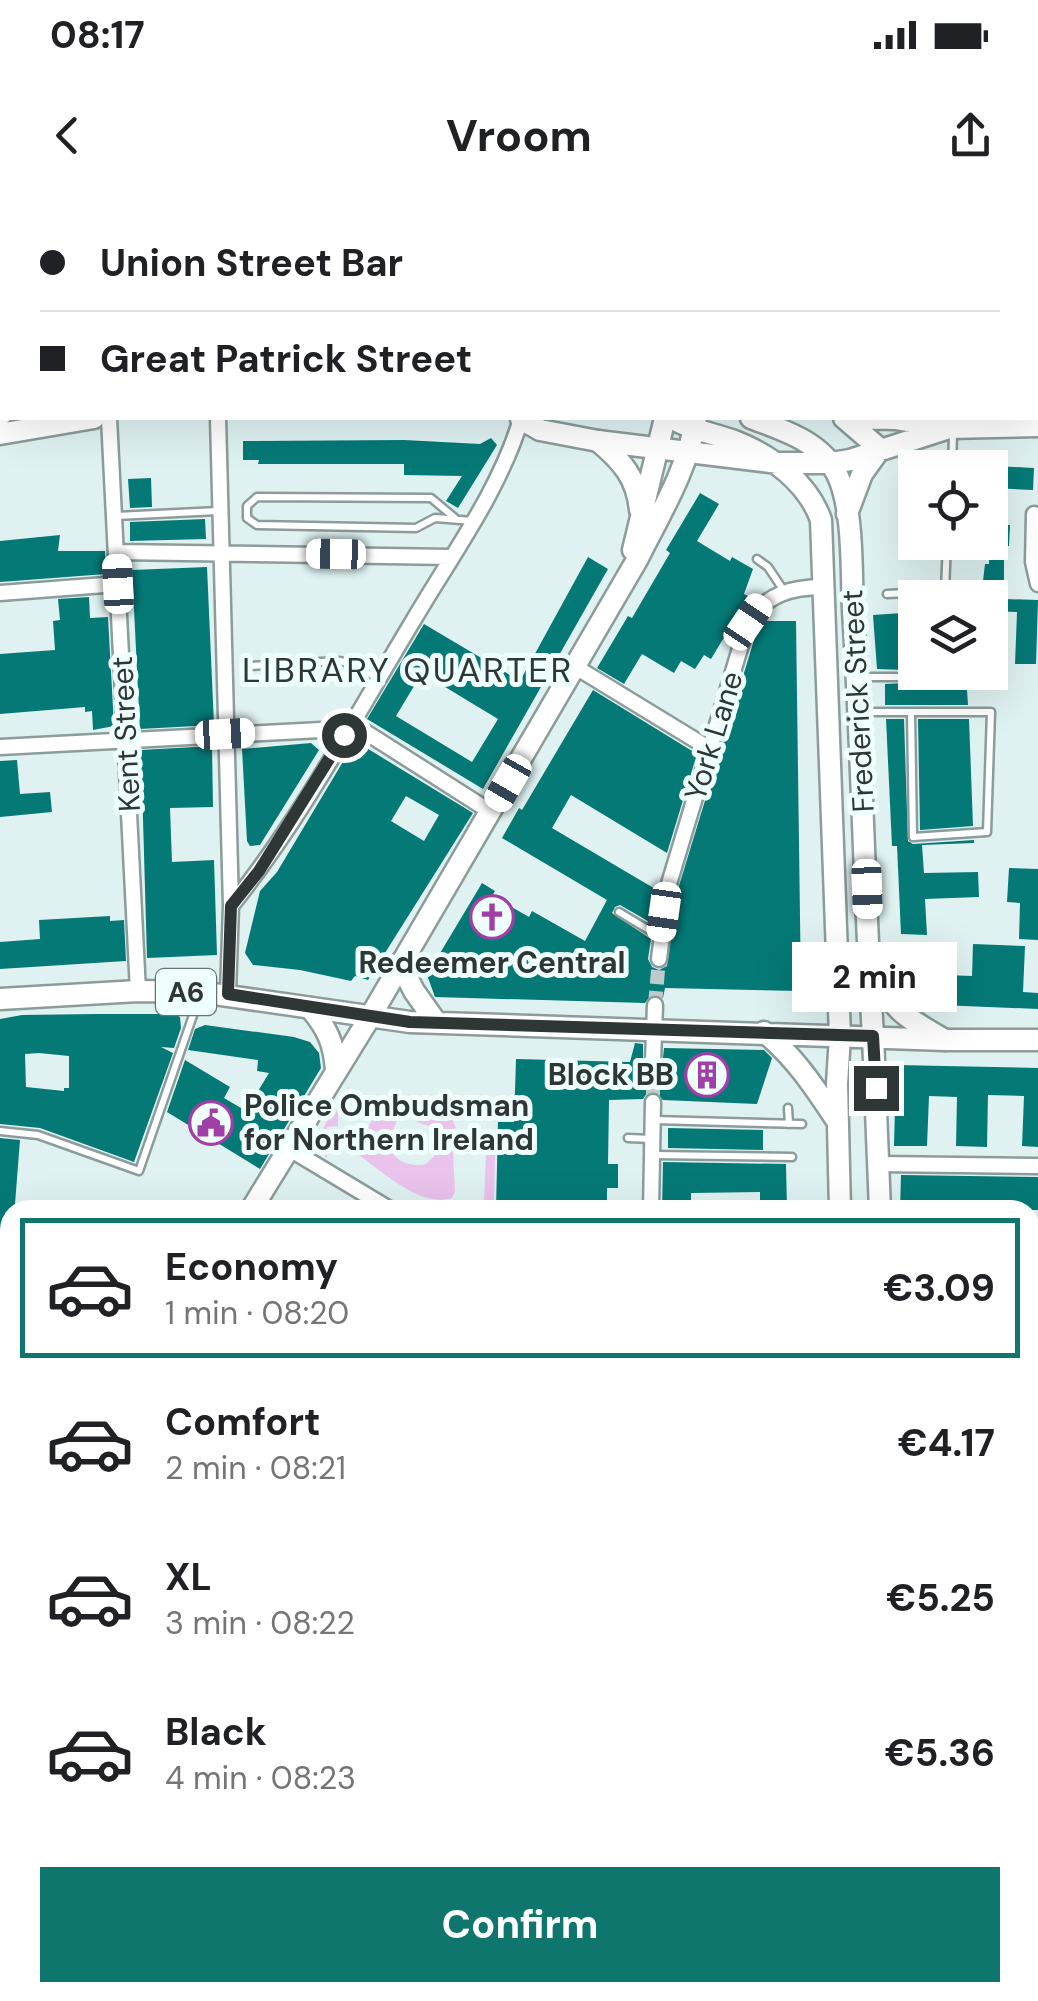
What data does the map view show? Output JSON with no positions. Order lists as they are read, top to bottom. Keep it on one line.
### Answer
{"streets":{"main road":["Frederick Street","A6"],"street":["Kent Street","York Lane"]},"crossings":[["Kent Street","A6"]],"districts":["LIBRARY QUARTER"],"places":{"church":["Redeemer Central"],"building":["Block BB"],"public building":["Police Ombudsman for Northern Ireland"]},"page":{"status":"08:17","header":"Vroom","banner":["Union Street Bar","Great Patrick Street"],"bubble":"2 min","list":[{"name":"Economy","note":"1 min · 08:20","value":"€3.09"},{"name":"Comfort","note":"2 min · 08:21","value":"€4.17"},{"name":"XL","note":"3 min · 08:22","value":"€5.25"},{"name":"Black","note":"4 min · 08:23","value":"€5.36"}],"buttons":"Confirm"}}
